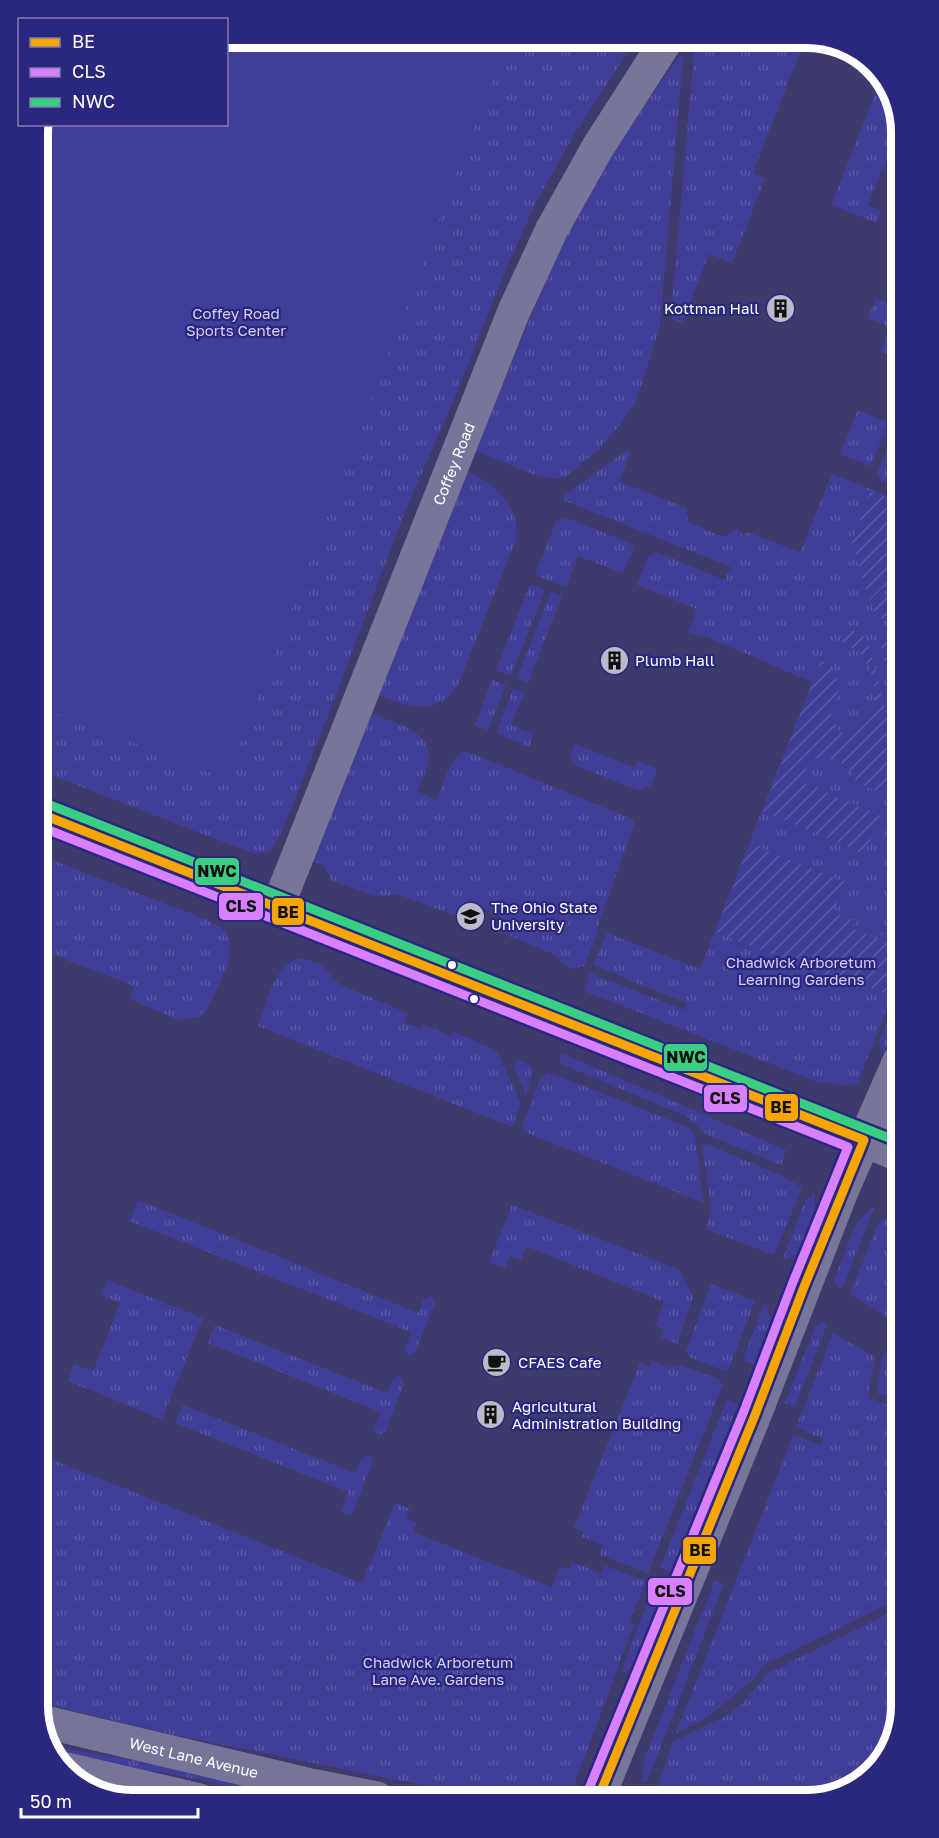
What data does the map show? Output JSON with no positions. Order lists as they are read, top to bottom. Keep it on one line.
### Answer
{"streets":{"main road":["West Lane Avenue"],"street":["Coffey Road"]},"parks":["Coffey Road Sports Center","Chadwick Arboretum Learning Gardens","Chadwick Arboretum Lane Ave. Gardens"],"places":{"building":["Kottman Hall","Plumb Hall","Agricultural Administration Building"],"school or university":["The Ohio State University"],"cafe":["CFAES Cafe"]},"lines":["transit line NWC","transit line BE","transit line CLS"],"legend":["BE","CLS","NWC"],"scale_bar":"50 m"}
